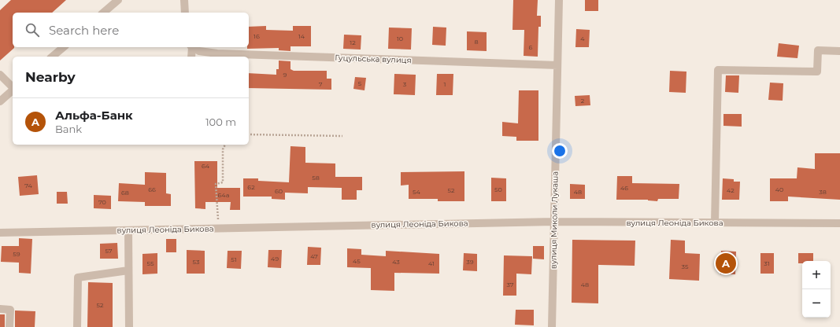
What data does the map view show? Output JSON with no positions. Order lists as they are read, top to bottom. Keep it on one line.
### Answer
{"streets":{"street":["Гуцульська вулиця","вулиця Миколи Лукаша","вулиця Леоніда Бикова"]},"crossings":[["Гуцульська вулиця","вулиця Миколи Лукаша"],["вулиця Миколи Лукаша","вулиця Леоніда Бикова"]],"house_numbers":["16","14","10","4","8","12","6","9","5","7","3","1","2","64","58","74","62","46","66","50","40","52","42","60","54","48","38","68","64а","70","57","59","47","49","51","45","53","43","39","55","41","31","35","37","48","52"],"page":{"search":"Search here","heading":"Nearby","list":[{"mark":"A","name":"Альфа-Банк","note":"Bank","value":"100 m"}],"pins":"A","map_buttons":["+","−"]}}
